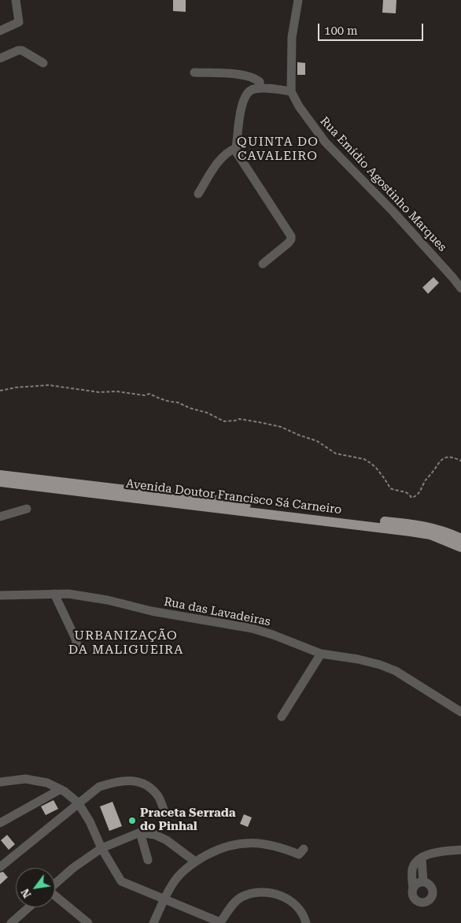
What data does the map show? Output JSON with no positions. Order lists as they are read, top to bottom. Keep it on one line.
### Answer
{"streets":{"main road":["Avenida Doutor Francisco Sá Carneiro"],"street":["Rua Emídio Agostinho Marques","Rua das Lavadeiras"]},"districts":["QUINTA DO CAVALEIRO","URBANIZAÇÃO DA MALIGUEIRA"],"places":["Praceta Serrada do Pinhal"],"scale_bar":"100 m","north":"bottom left"}
